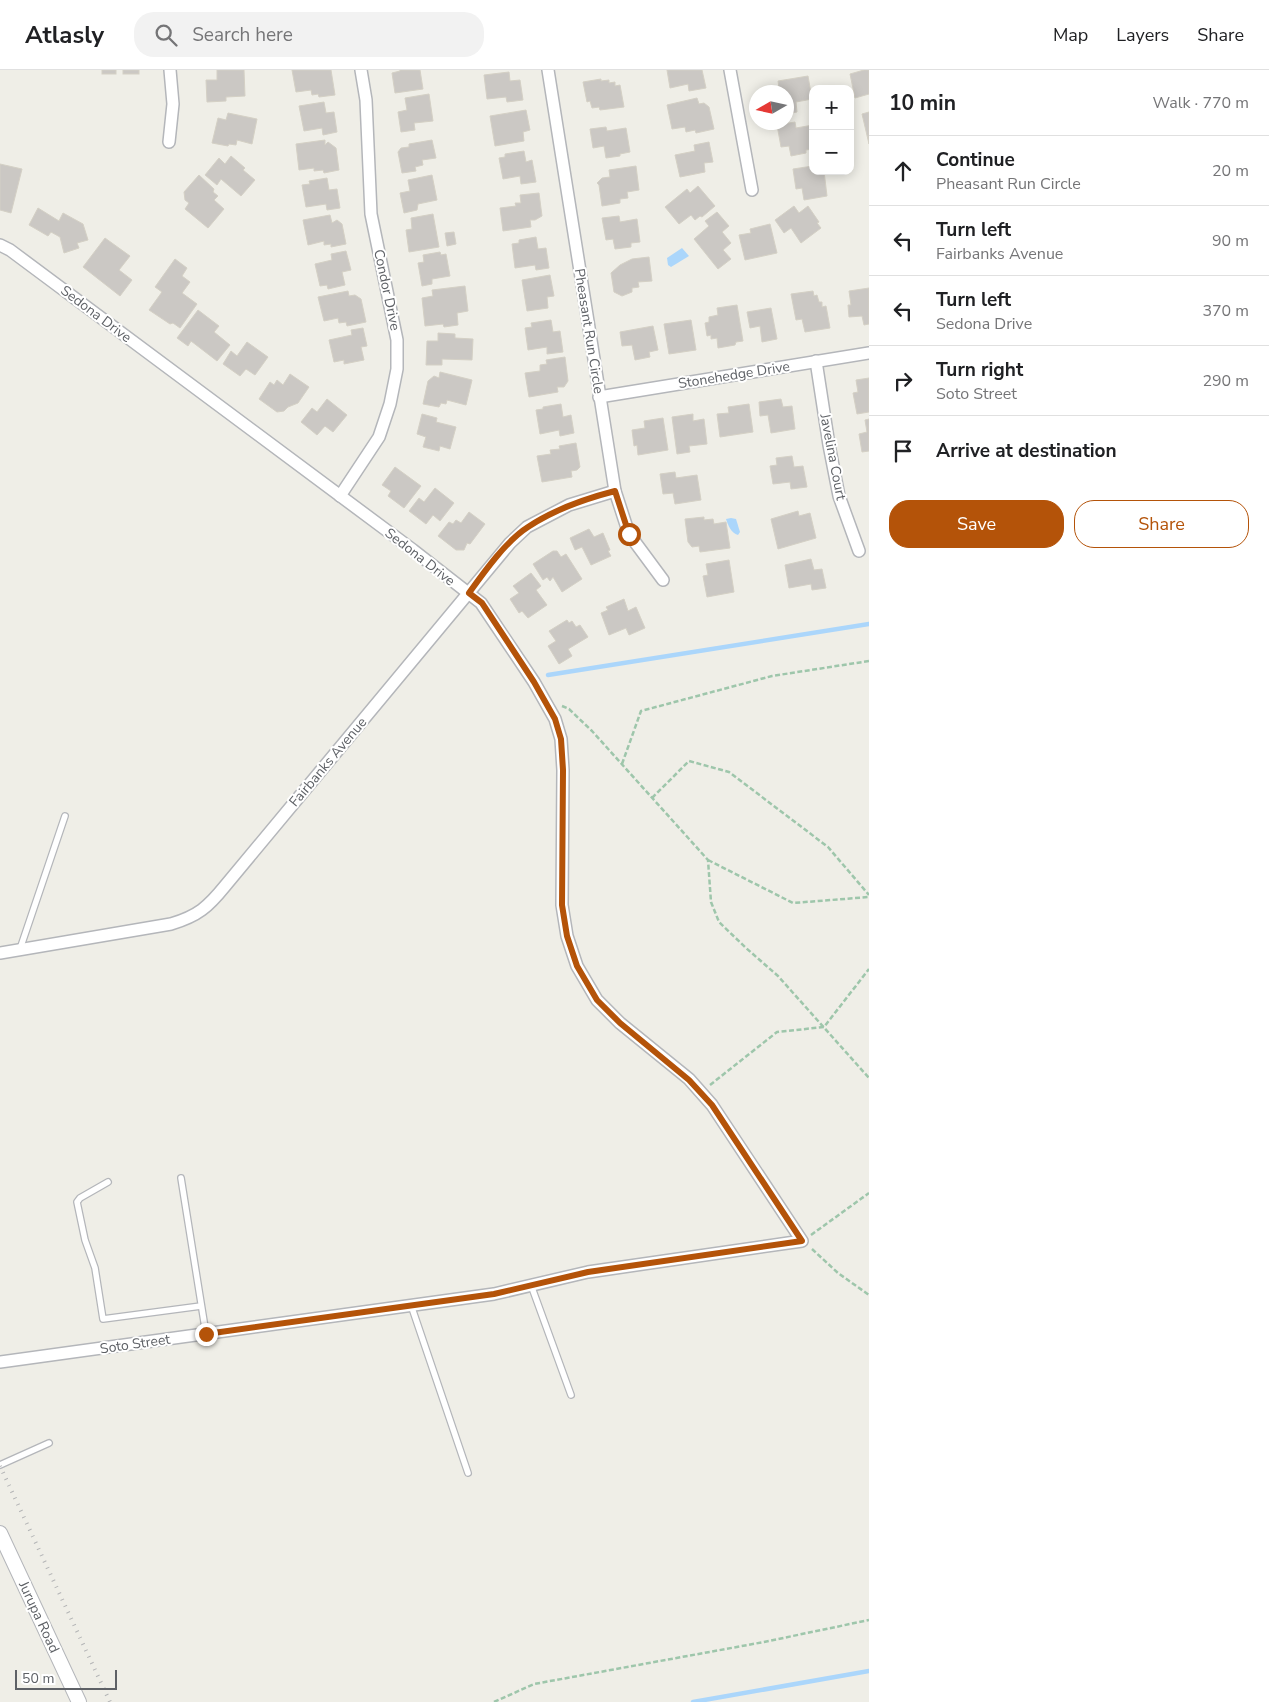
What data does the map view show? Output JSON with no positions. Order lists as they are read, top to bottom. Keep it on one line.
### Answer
{"streets":{"street":["Condor Drive","Sedona Drive","Pheasant Run Circle","Stonehedge Drive","Javelina Court","Fairbanks Avenue","Soto Street","Jurupa Road"]},"crossings":[["Condor Drive","Sedona Drive"],["Sedona Drive","Fairbanks Avenue"],["Sedona Drive","Soto Street"],["Pheasant Run Circle","Stonehedge Drive"],["Pheasant Run Circle","Fairbanks Avenue"],["Stonehedge Drive","Javelina Court"]],"scale_bar":"50 m","north":"left","page":{"header":"Atlasly","search":"Search here","nav":["Map","Layers","Share"],"heading":["10 min","Walk · 770 m"],"map_buttons":["+","−"],"list":[["Continue","Pheasant Run Circle","20 m"],["Turn left","Fairbanks Avenue","90 m"],["Turn left","Sedona Drive","370 m"],["Turn right","Soto Street","290 m"],"Arrive at destination"],"buttons":["Save","Share"],"scale":"50 m"}}
